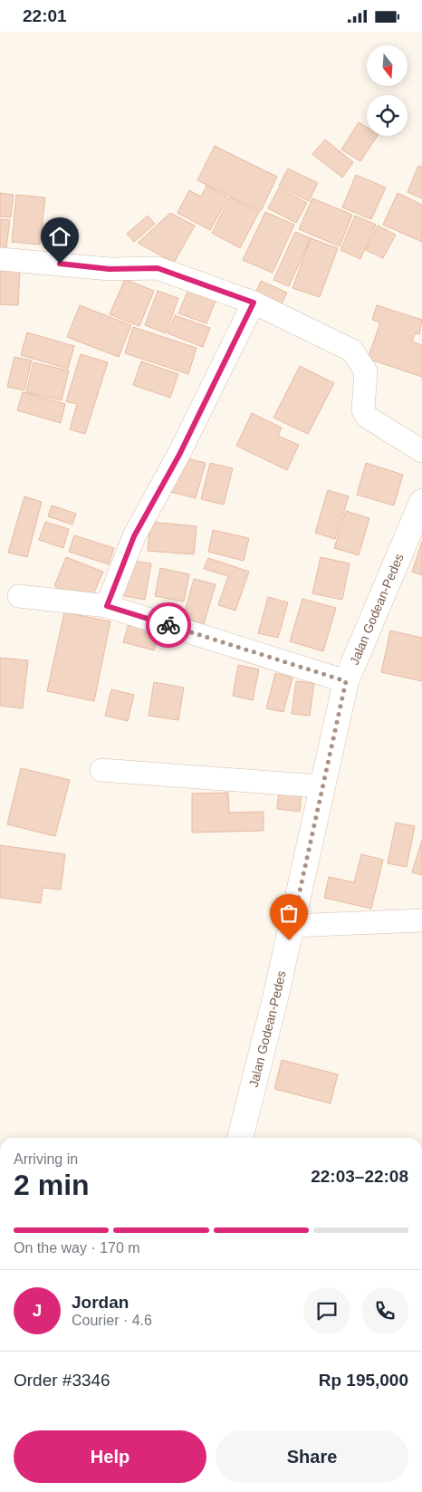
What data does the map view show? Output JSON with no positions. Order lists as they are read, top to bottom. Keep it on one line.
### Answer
{"streets":{"street":["Jalan Godean-Pedes"]},"north":"bottom","page":{"status":"22:01","heading":["2 min","Arriving in","22:03–22:08"],"panel":["Jordan","Courier · 4.6","Order #3346","Rp 195,000"],"bar":"On the way · 170 m","round":"J","buttons":["Help","Share"]}}
